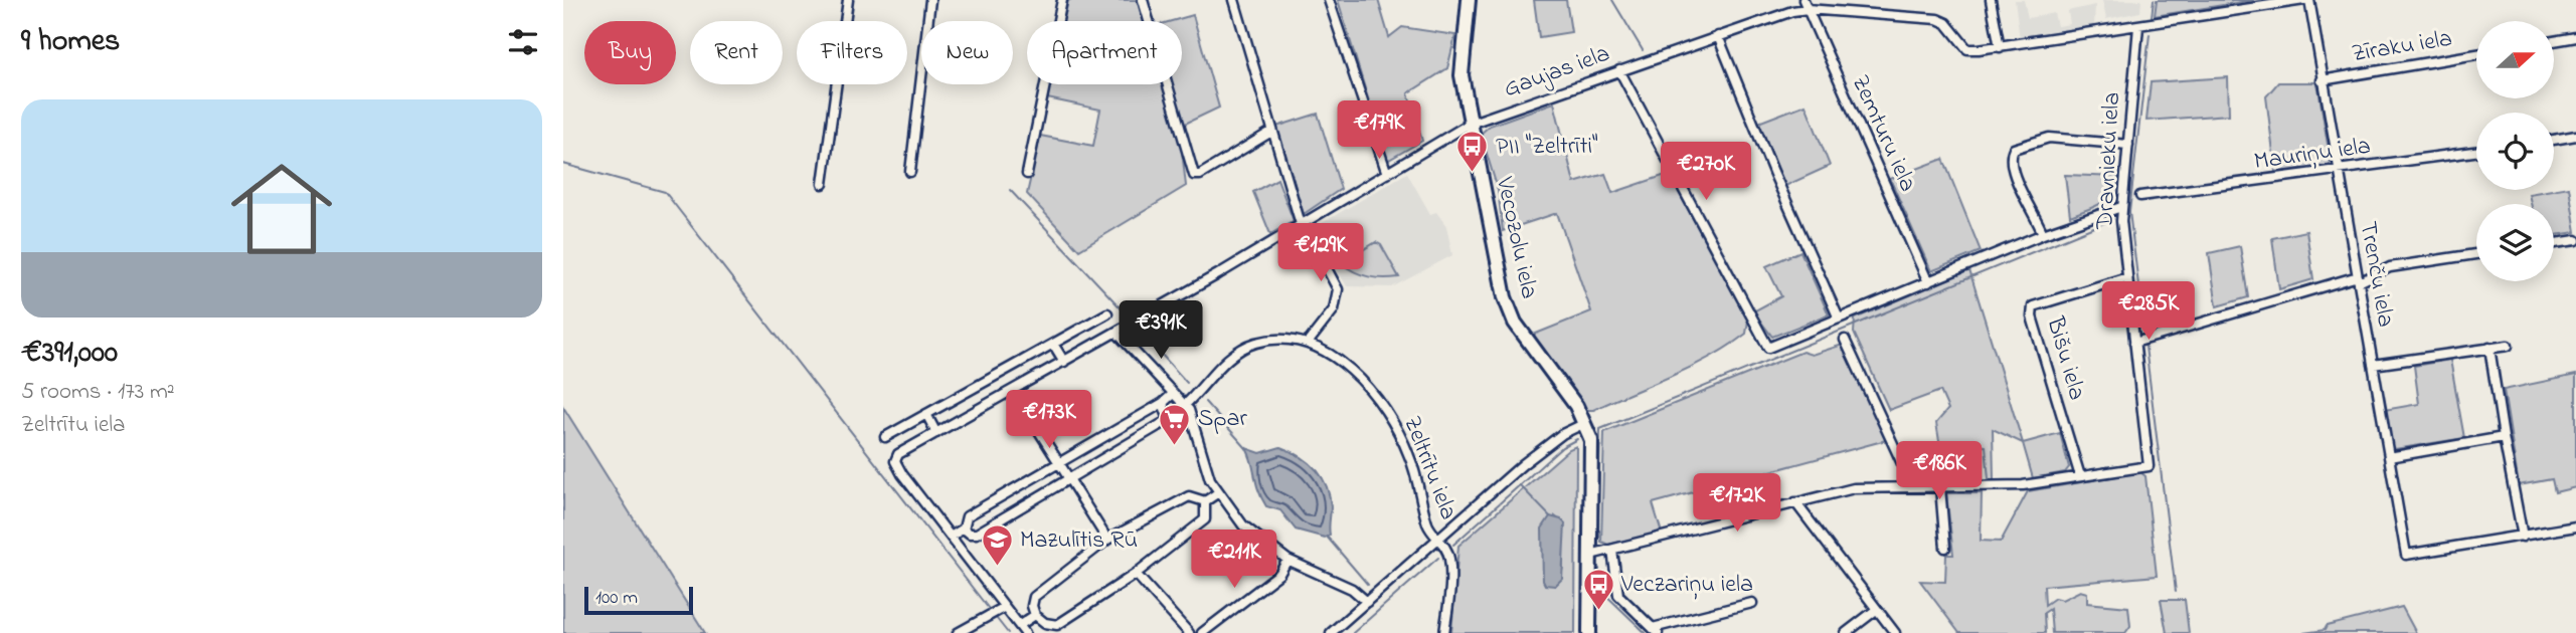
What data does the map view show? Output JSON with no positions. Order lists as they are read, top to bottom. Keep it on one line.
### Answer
{"streets":{"street":["Zīraku iela","Gaujas iela","Zemturu iela","Mauriņu iela","Dravnieku iela","Vecozolu iela","Trenču iela","Bišu iela","Zeltrītu iela"]},"crossings":[["Zīraku iela","Trenču iela"],["Gaujas iela","Zemturu iela"],["Gaujas iela","Dravnieku iela"],["Gaujas iela","Vecozolu iela"],["Mauriņu iela","Trenču iela"],["Dravnieku iela","Bišu iela"],["Vecozolu iela","Zeltrītu iela"]],"places":{"bus stop":["PII \"Zeltrīti\"","Veczariņu iela"],"supermarket":["Spar"],"school or university":["Mazulītis Rū"]},"scale_bar":"100 m","north":"right","page":{"heading":"9 homes","chip":["Buy","Rent","Filters","New","Apartment"],"list":[{"name":"€391,000","note":"5 rooms · 173 m² · Zeltrītu iela"}],"price":["€179K","€270K","€129K","€285K","€391K","€173K","€186K","€172K","€211K"],"scale":"100 m"}}
